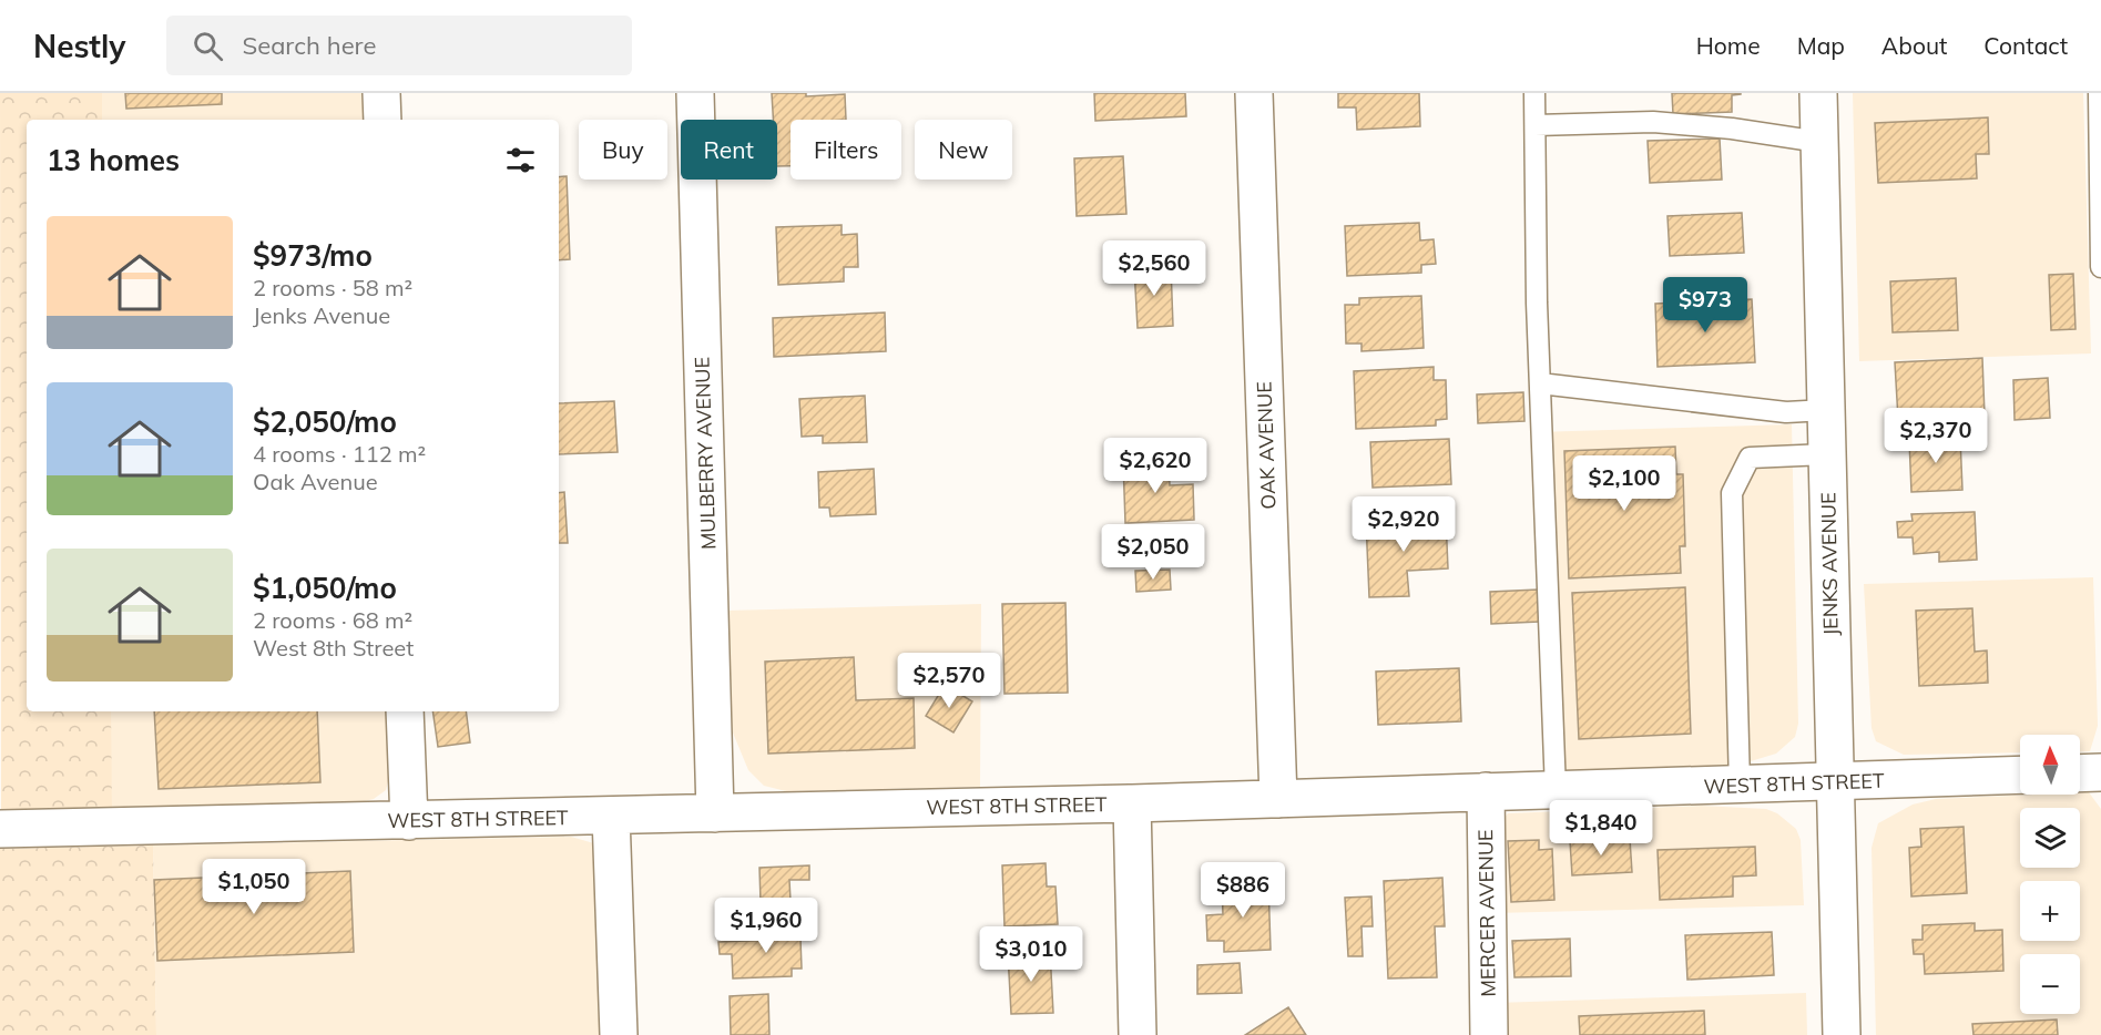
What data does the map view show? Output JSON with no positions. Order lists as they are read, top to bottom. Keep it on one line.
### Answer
{"streets":{"street":["OAK AVENUE","MULBERRY AVENUE","JENKS AVENUE","WEST 8TH STREET","MERCER AVENUE"]},"crossings":[["OAK AVENUE","WEST 8TH STREET"],["MULBERRY AVENUE","WEST 8TH STREET"],["JENKS AVENUE","WEST 8TH STREET"],["WEST 8TH STREET","MERCER AVENUE"]],"north":"top","page":{"header":"Nestly","search":"Search here","nav":["Home","Map","About","Contact"],"chip":["Buy","Rent","Filters","New"],"heading":"13 homes","list":[{"name":"$973/mo","note":"2 rooms · 58 m² · Jenks Avenue"},{"name":"$2,050/mo","note":"4 rooms · 112 m² · Oak Avenue"},{"name":"$1,050/mo","note":"2 rooms · 68 m² · West 8th Street"}],"price":["$2,560","$973","$2,370","$2,620","$2,100","$2,920","$2,050","$2,570","$1,840","$1,050","$886","$1,960","$3,010"],"map_buttons":["+","−"]}}
